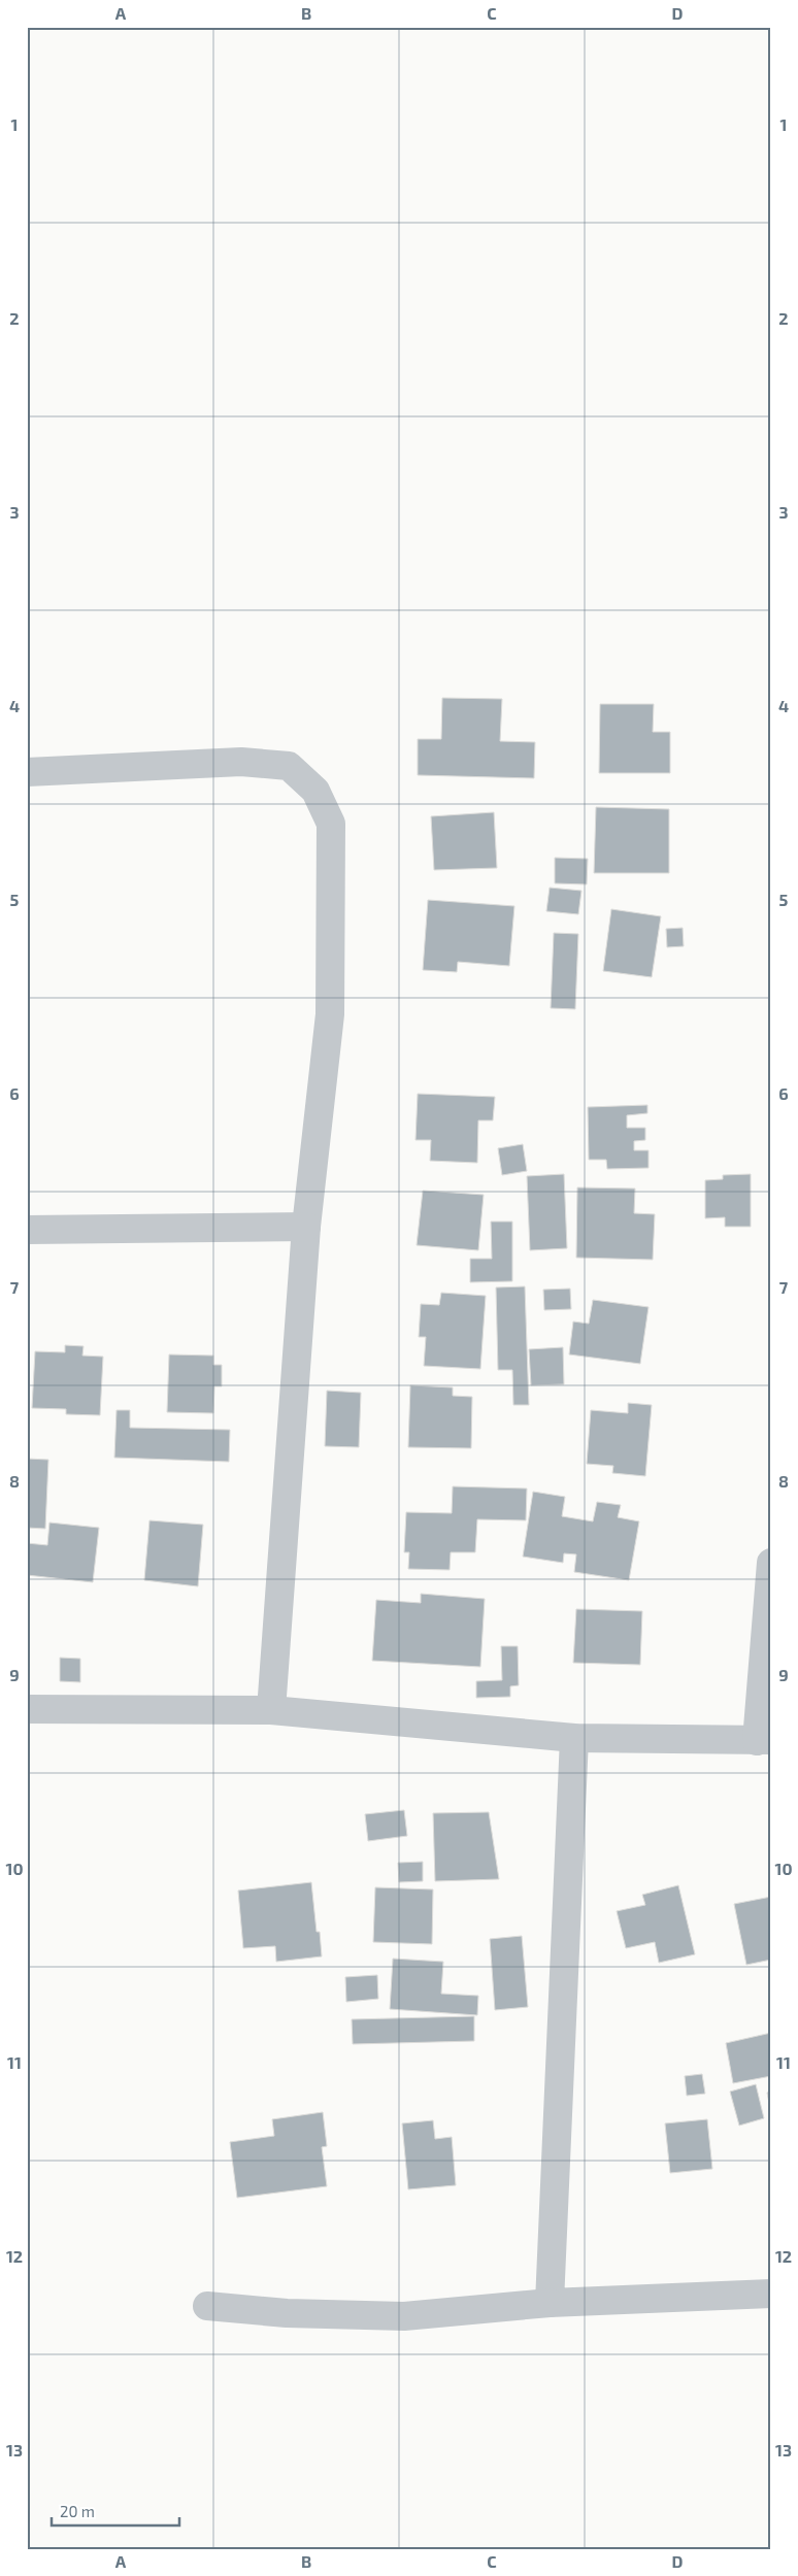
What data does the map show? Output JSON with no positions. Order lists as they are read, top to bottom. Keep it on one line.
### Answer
{"scale_bar":"20 m","grid":{"columns":["A","B","C","D"],"rows":["1","2","3","4","5","6","7","8","9","10","11","12","13"]}}
